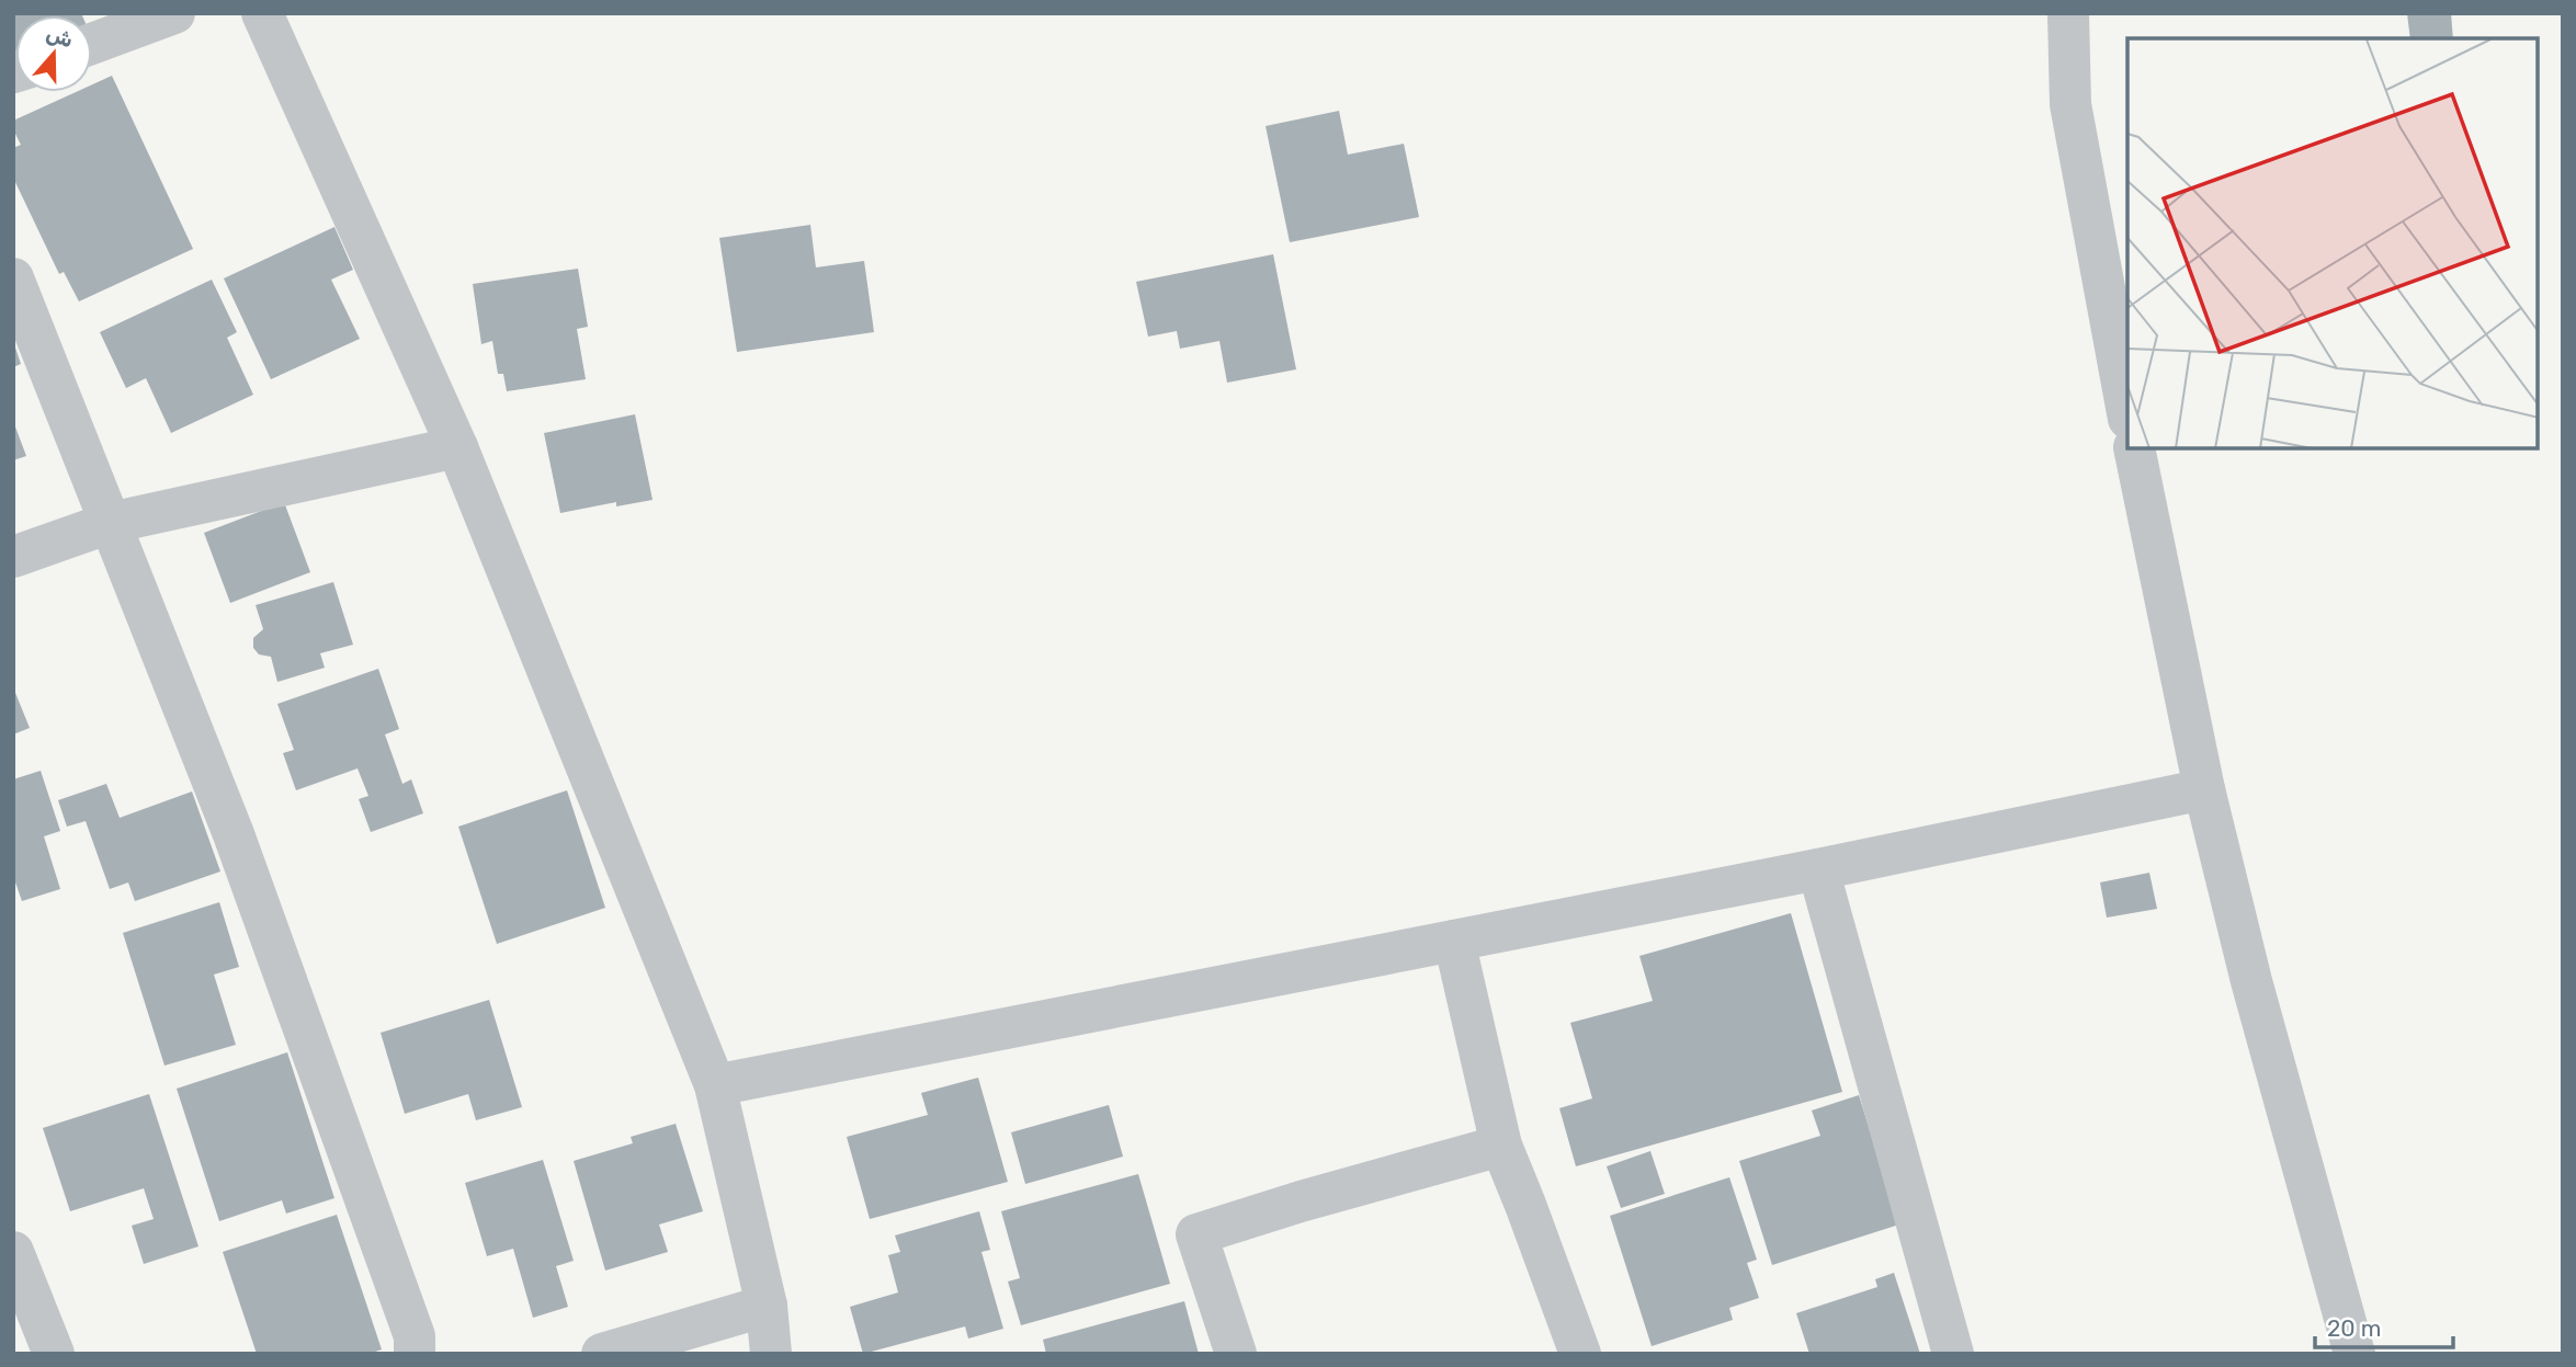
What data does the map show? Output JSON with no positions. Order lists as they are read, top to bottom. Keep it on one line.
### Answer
{"scale_bar":"20 m","north":"top"}
